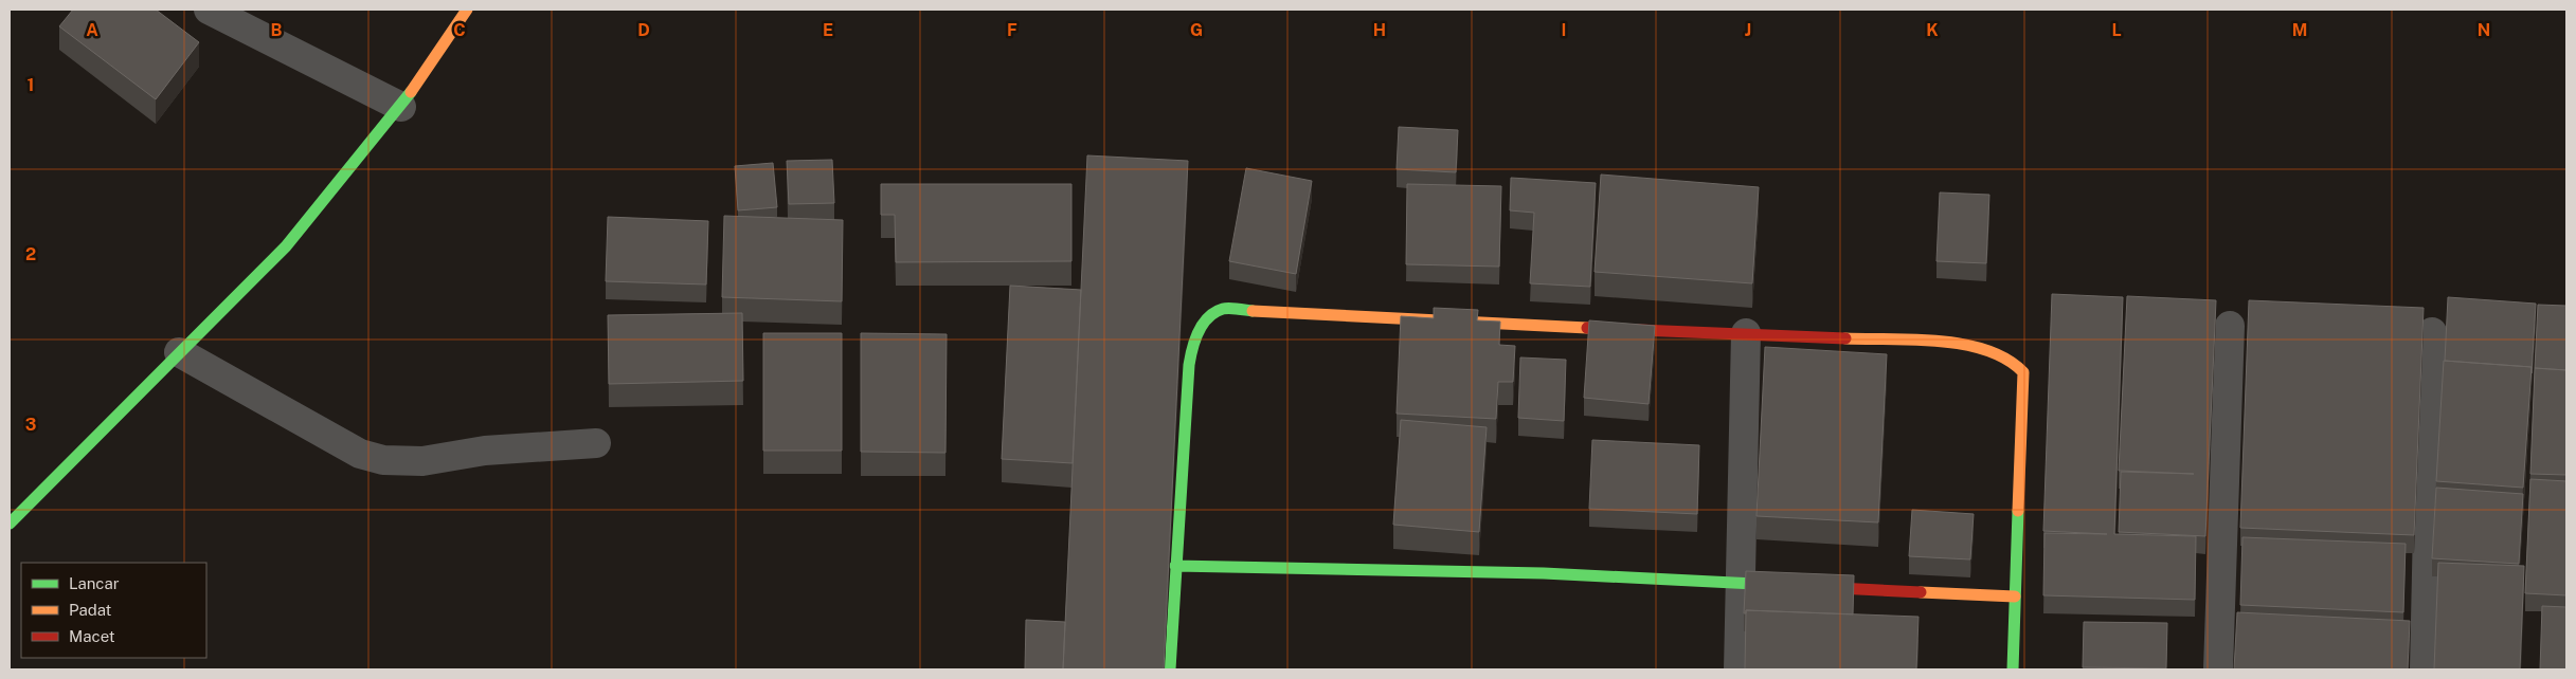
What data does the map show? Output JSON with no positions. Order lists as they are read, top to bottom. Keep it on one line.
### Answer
{"legend":["Lancar","Padat","Macet"],"grid":{"columns":["A","B","C","D","E","F","G","H","I","J","K","L","M","N"],"rows":["1","2","3"]}}
